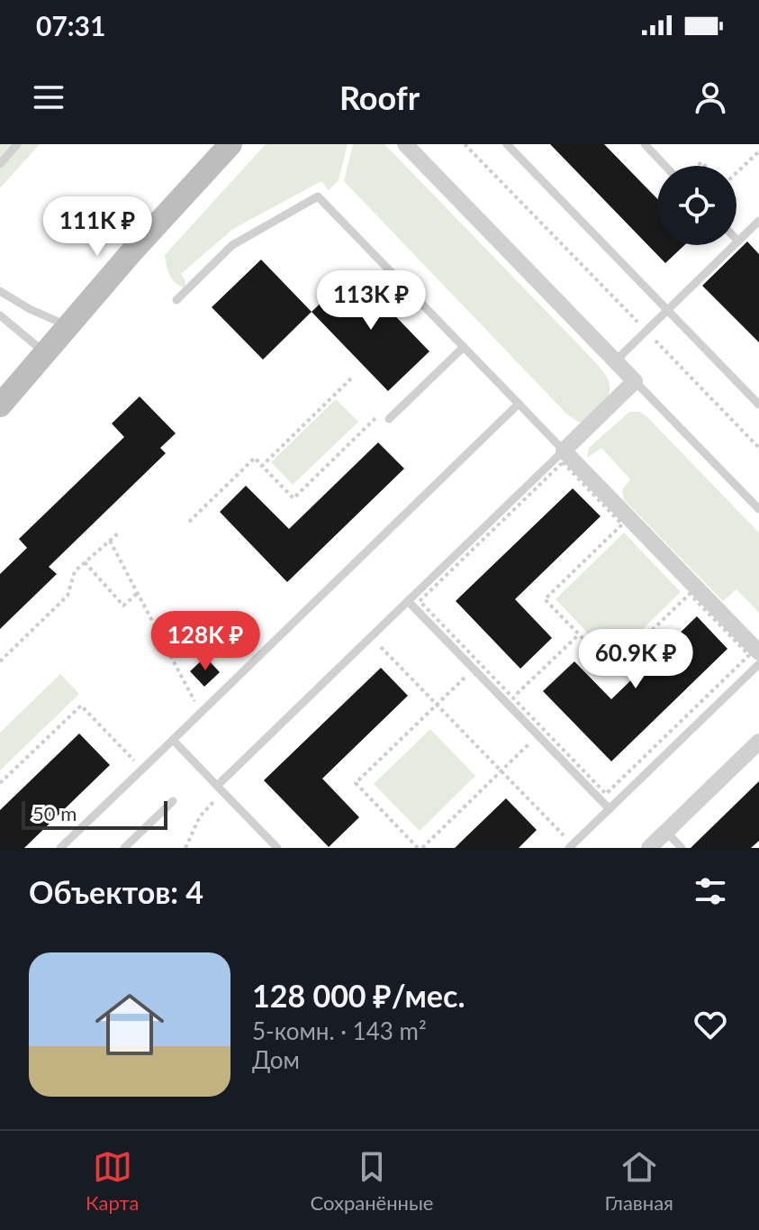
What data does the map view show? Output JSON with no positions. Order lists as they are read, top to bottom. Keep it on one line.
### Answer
{"scale_bar":"50 m","page":{"status":"07:31","header":"Roofr","price":["111K ₽","113K ₽","128K ₽","60.9K ₽"],"scale":"50 m","heading":"Объектов: 4","list":[{"name":"128 000 ₽/мес.","note":"5-комн. · 143 m² · Дом"}],"tabs":["Карта","Сохранённые","Главная"]}}
